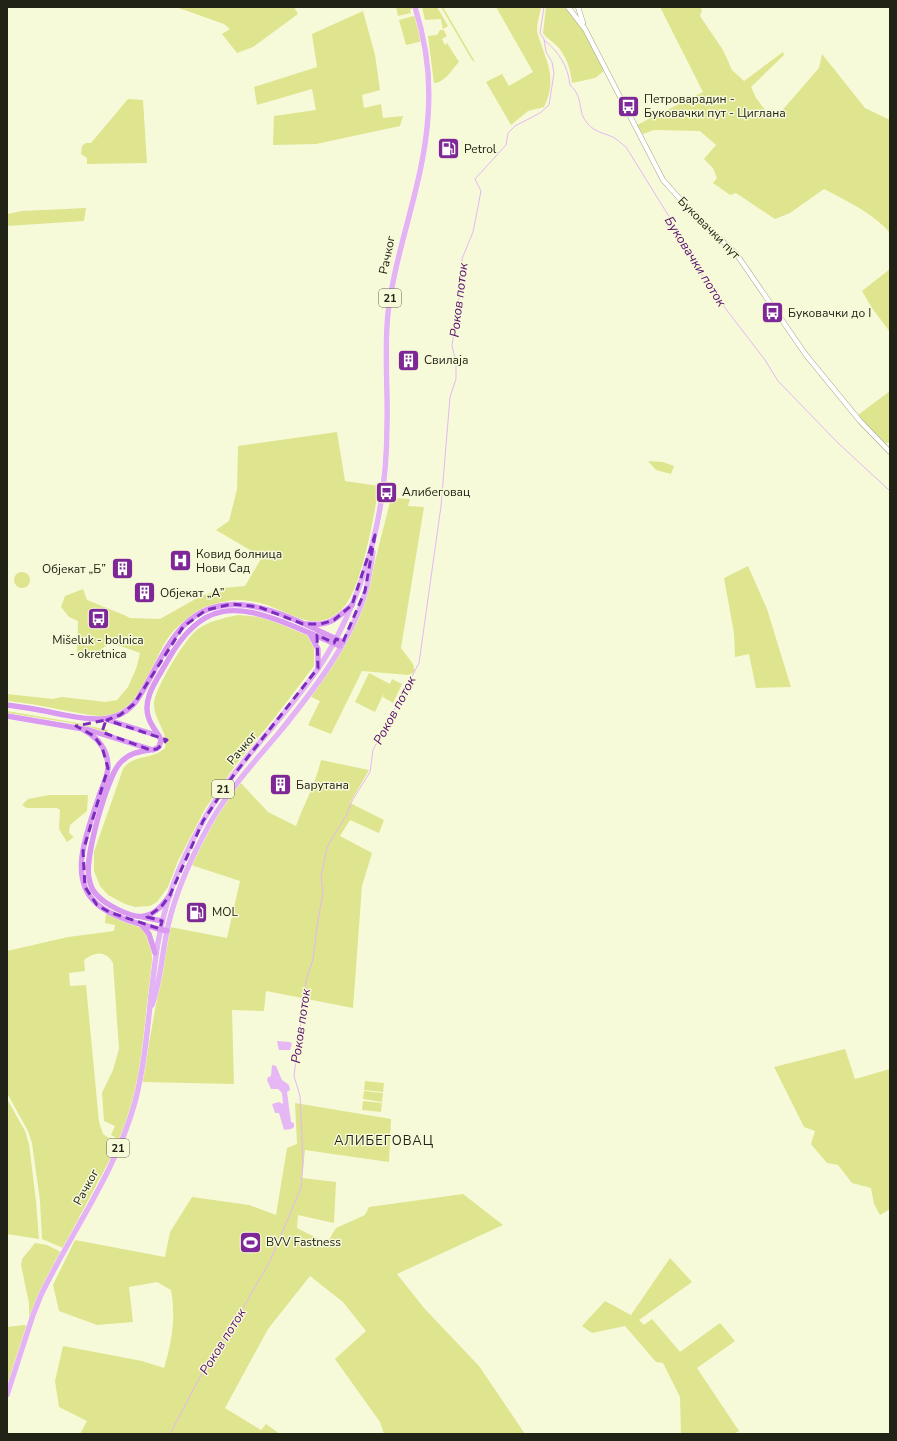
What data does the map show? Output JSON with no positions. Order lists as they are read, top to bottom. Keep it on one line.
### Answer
{"streets":{"main road":["Рачког","21"],"street":["Буковачки пут"]},"districts":["АЛИБЕГОВАЦ"],"water":["Буковачки поток","Роков поток"],"places":{"bus stop":["Петроварадин - Буковачки пут - Циглана","Буковачки до I","Алибеговац","Mišeluk - bolnica - okretnica"],"fuel station":["Petrol","MOL"],"building":["Свилаја","Објекат „Б”","Објекат „А”","Барутана"],"hospital":["Ковид болница Нови Сад"],"sports":["BVV Fastness"]}}
